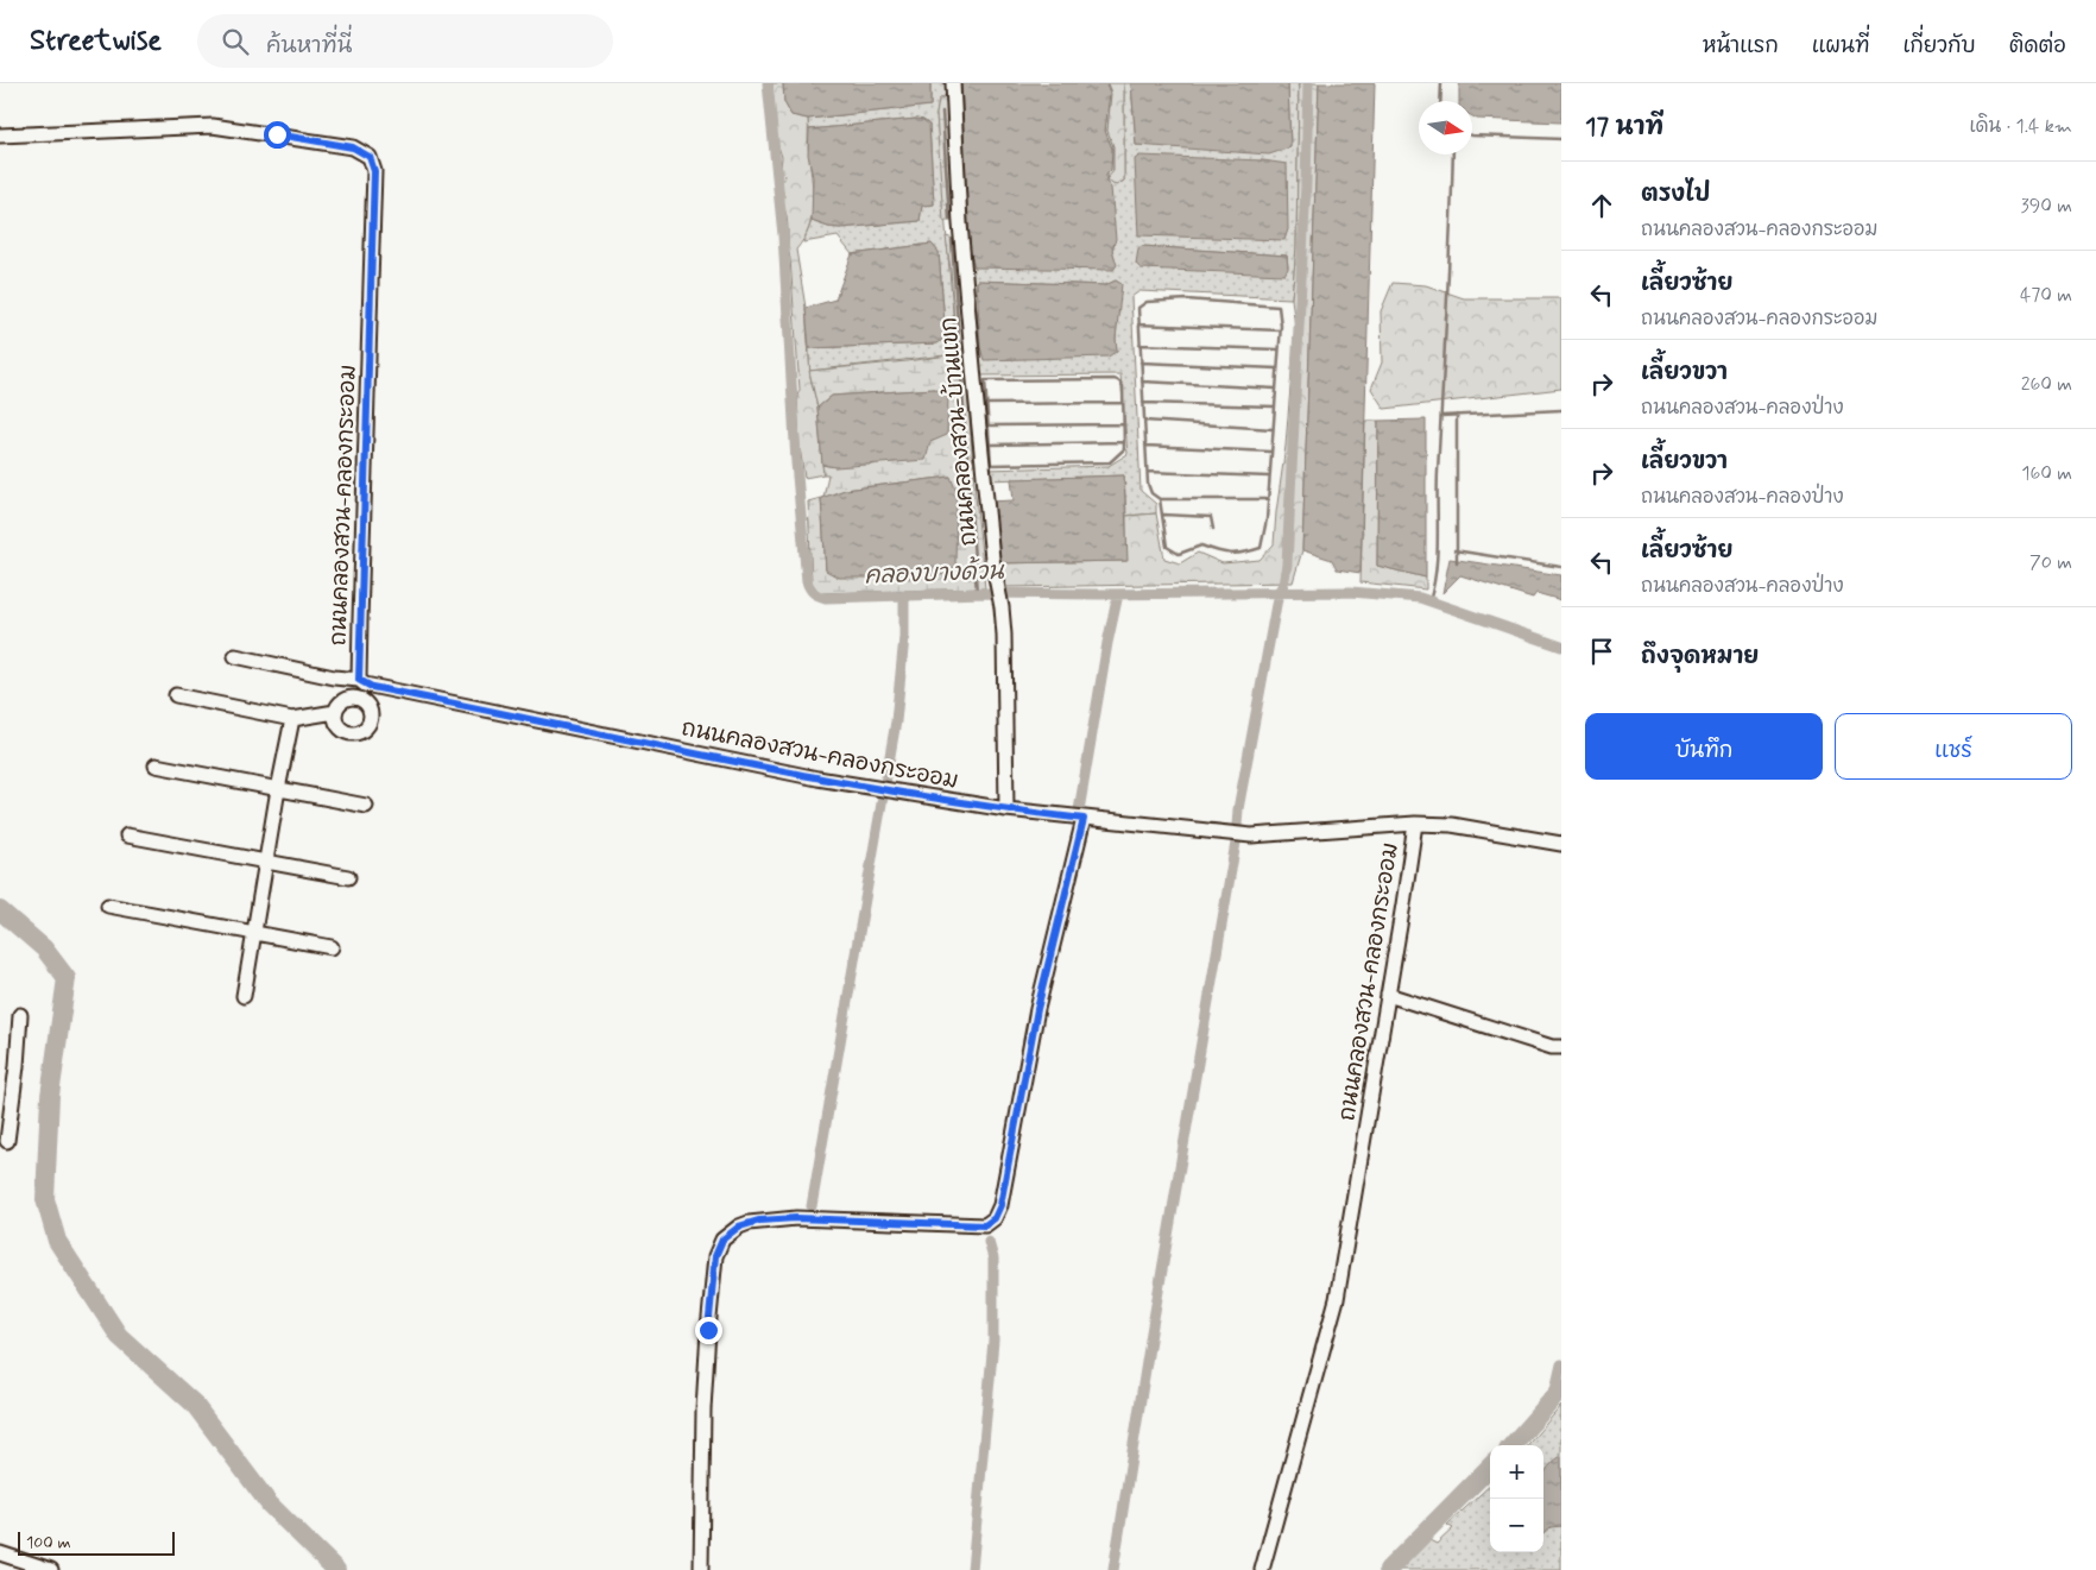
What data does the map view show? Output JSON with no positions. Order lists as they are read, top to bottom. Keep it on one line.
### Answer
{"streets":{"street":["ถนนคลองสวน-บ้านแขก","ถนนคลองสวน-คลองกระออม"]},"crossings":[["ถนนคลองสวน-บ้านแขก","ถนนคลองสวน-คลองกระออม"]],"water":["คลองบางด้วน"],"scale_bar":"100 m","north":"right","page":{"header":"Streetwise","search":"ค้นหาที่นี่","nav":["หน้าแรก","แผนที่","เกี่ยวกับ","ติดต่อ"],"heading":["17 นาที","เดิน · 1.4 km"],"list":[["ตรงไป","ถนนคลองสวน-คลองกระออม","390 m"],["เลี้ยวซ้าย","ถนนคลองสวน-คลองกระออม","470 m"],["เลี้ยวขวา","ถนนคลองสวน-คลองป่าง","260 m"],["เลี้ยวขวา","ถนนคลองสวน-คลองป่าง","160 m"],["เลี้ยวซ้าย","ถนนคลองสวน-คลองป่าง","70 m"],"ถึงจุดหมาย"],"buttons":["บันทึก","แชร์"],"map_buttons":["+","−"],"scale":"100 m"}}
